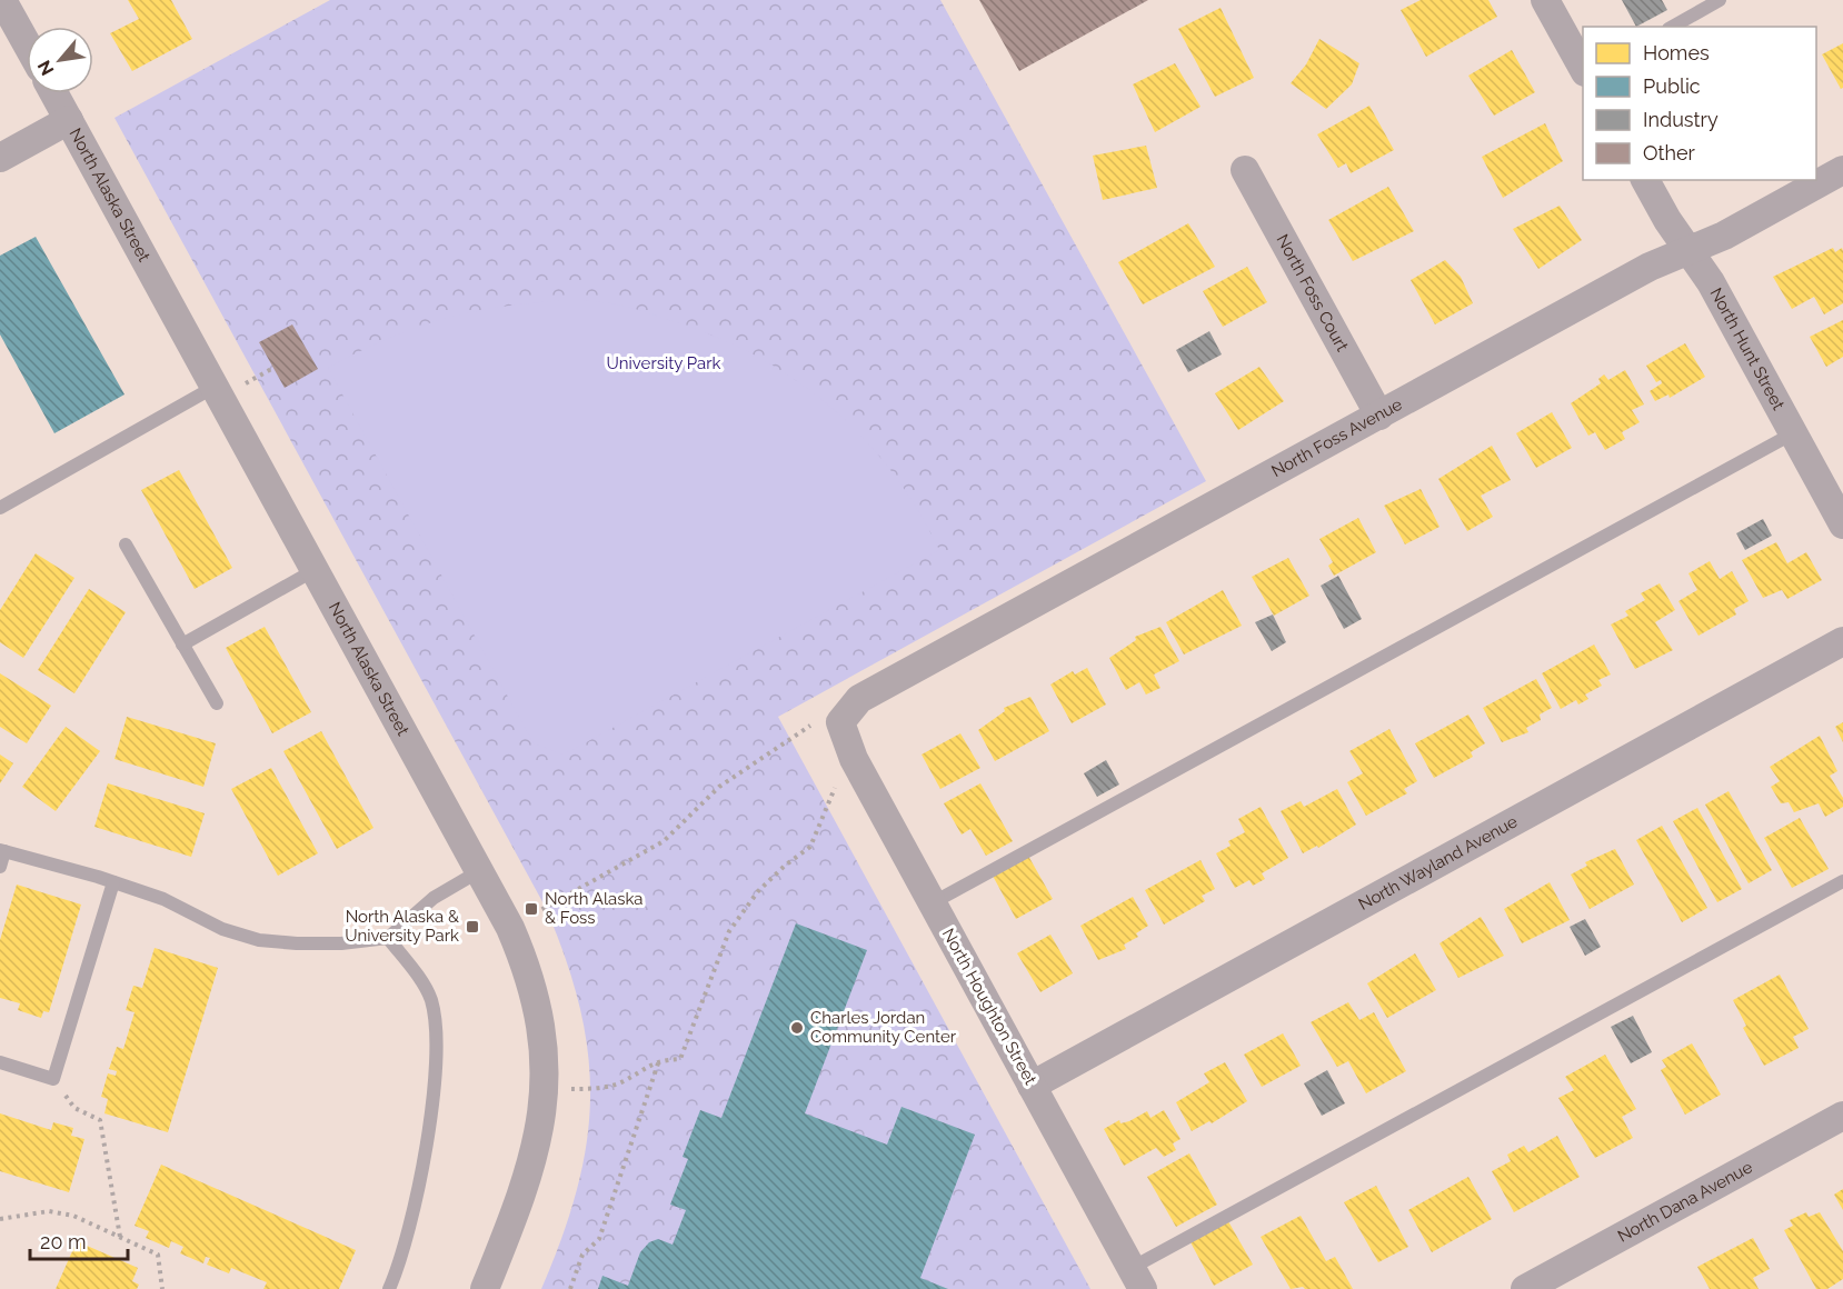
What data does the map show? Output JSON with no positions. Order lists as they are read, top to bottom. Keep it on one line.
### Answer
{"streets":{"street":["North Alaska Street","North Foss Court","North Hunt Street","North Foss Avenue","North Wayland Avenue","North Houghton Street","North Dana Avenue"]},"crossings":[["North Foss Court","North Foss Avenue"],["North Hunt Street","North Foss Avenue"],["North Foss Avenue","North Houghton Street"],["North Wayland Avenue","North Houghton Street"]],"parks":["University Park"],"places":{"transit":["North Alaska & Foss","North Alaska & University Park"],"other":["Charles Jordan Community Center"]},"legend":["Homes","Public","Industry","Other"],"scale_bar":"20 m","north":"bottom left"}
